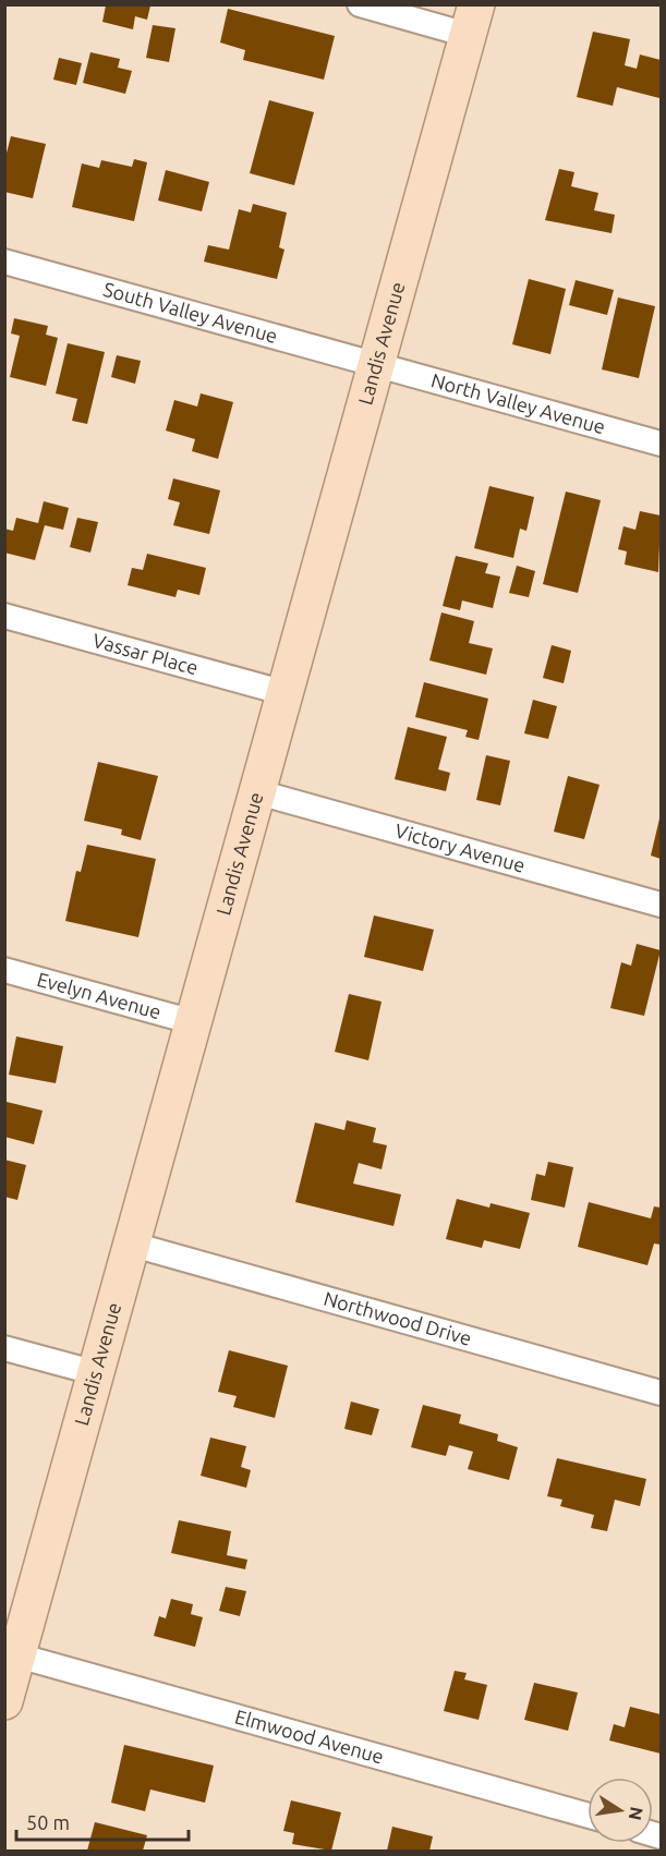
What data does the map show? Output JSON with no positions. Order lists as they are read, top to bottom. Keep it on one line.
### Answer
{"streets":{"main road":["Landis Avenue"],"street":["South Valley Avenue","North Valley Avenue","Vassar Place","Victory Avenue","Evelyn Avenue","Northwood Drive","Elmwood Avenue"]},"crossings":[["South Valley Avenue","Landis Avenue"],["South Valley Avenue","North Valley Avenue"],["Landis Avenue","North Valley Avenue"],["Landis Avenue","Vassar Place"],["Landis Avenue","Victory Avenue"],["Landis Avenue","Evelyn Avenue"],["Landis Avenue","Northwood Drive"],["Landis Avenue","Elmwood Avenue"]],"scale_bar":"50 m","north":"right"}
